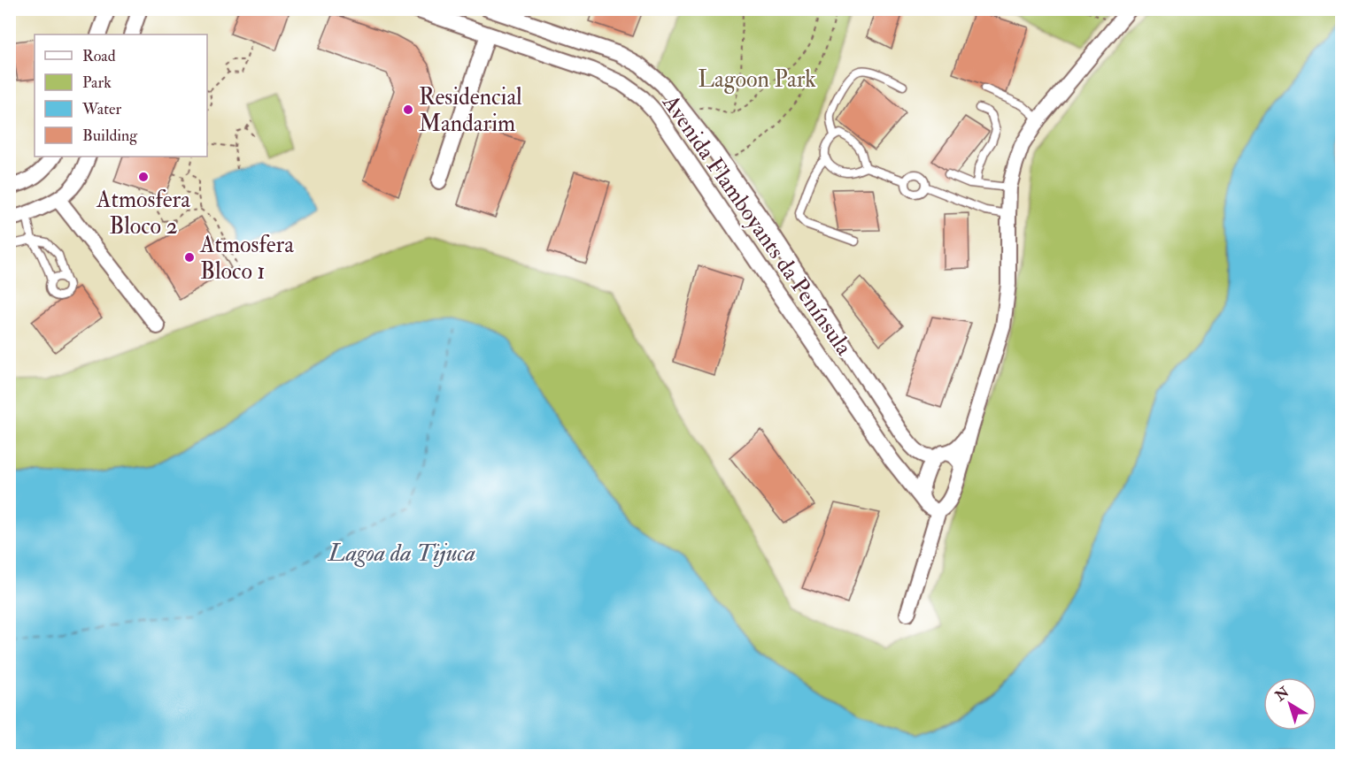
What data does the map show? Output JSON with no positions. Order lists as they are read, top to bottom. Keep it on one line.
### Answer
{"streets":{"street":["Avenida Flamboyants da Península"]},"water":["Lagoa da Tijuca"],"parks":["Lagoon Park"],"places":["Residencial Mandarim","Atmosfera Bloco 2","Atmosfera Bloco 1"],"legend":["Road","Park","Water","Building"],"north":"top left"}
